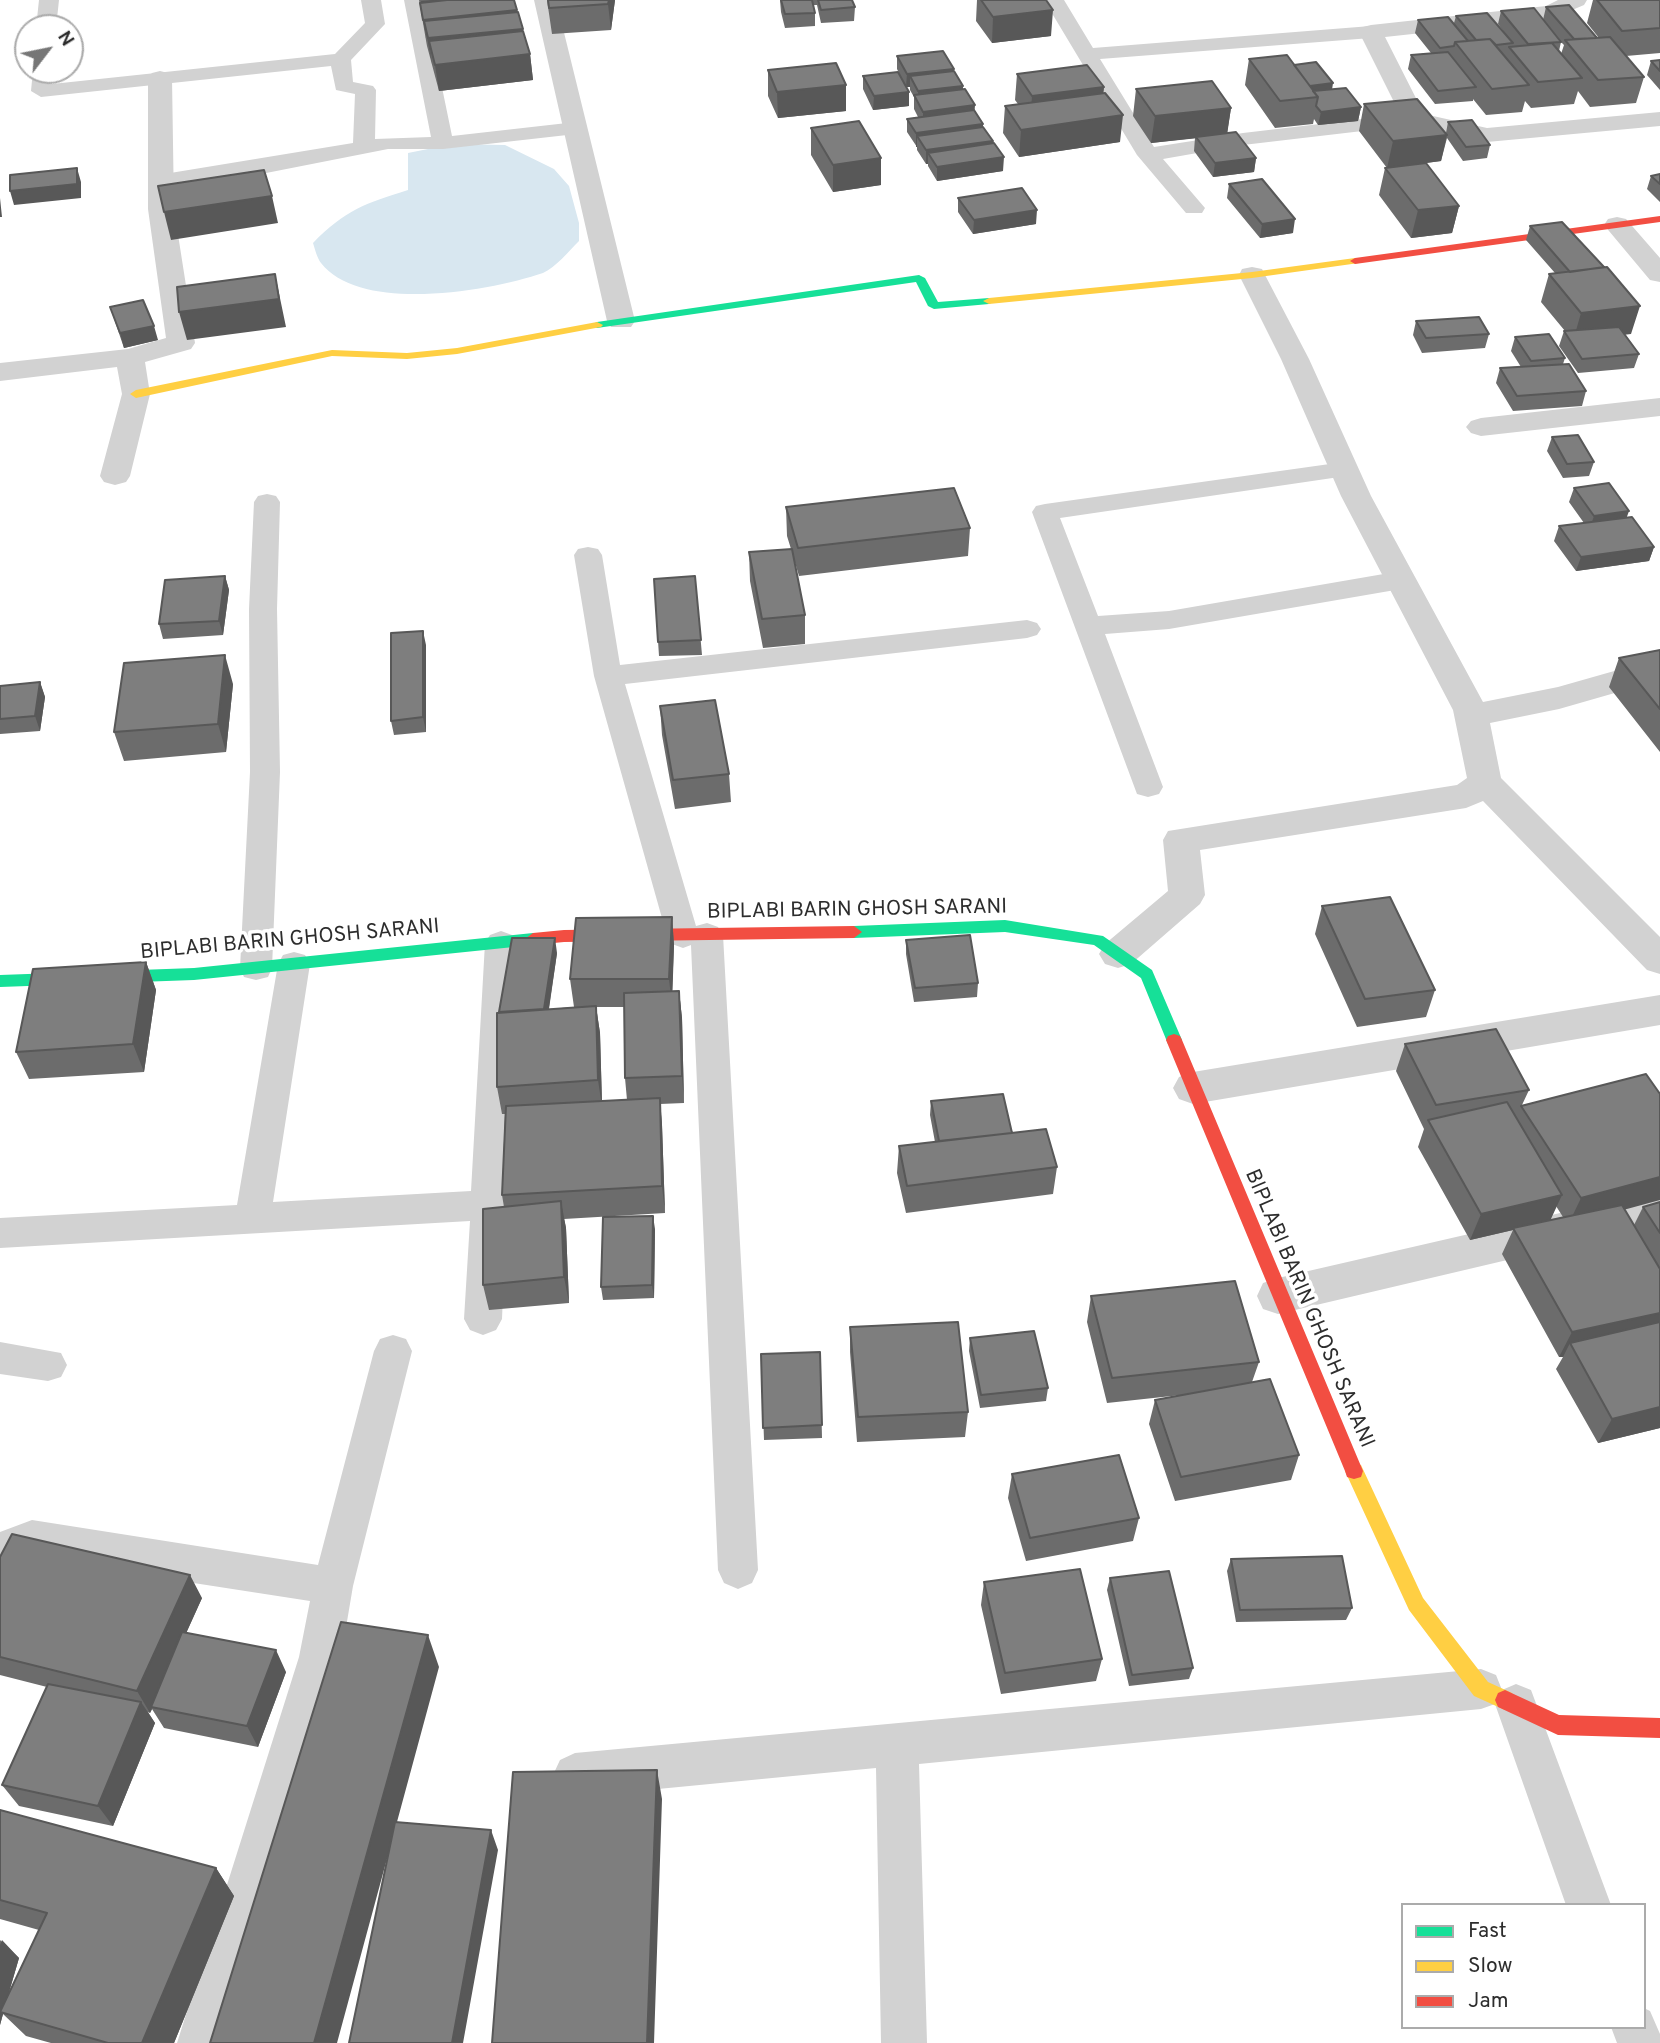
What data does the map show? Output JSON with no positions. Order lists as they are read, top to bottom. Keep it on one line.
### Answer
{"streets":{"street":["BIPLABI BARIN GHOSH SARANI"]},"legend":["Fast","Slow","Jam"],"north":"top right"}
